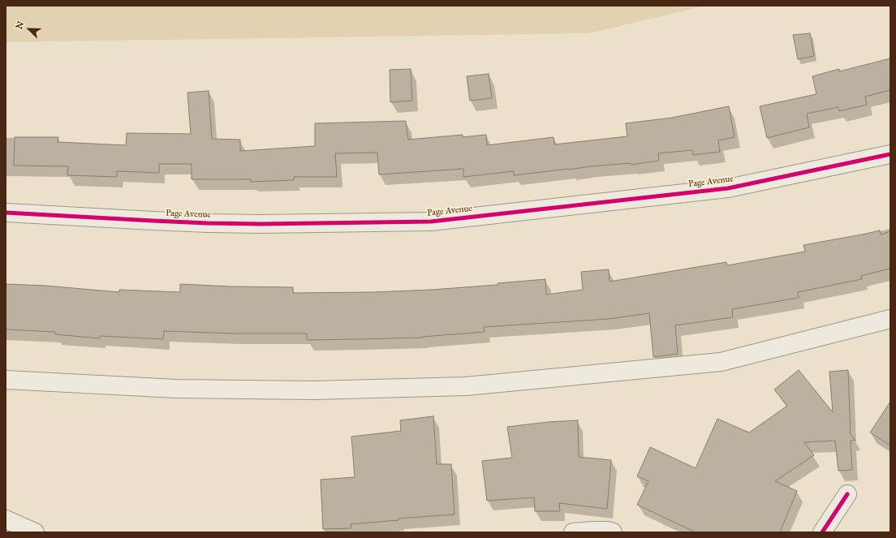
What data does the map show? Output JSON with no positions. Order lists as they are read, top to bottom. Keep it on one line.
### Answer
{"streets":{"street":["Page Avenue"]},"north":"top left"}
